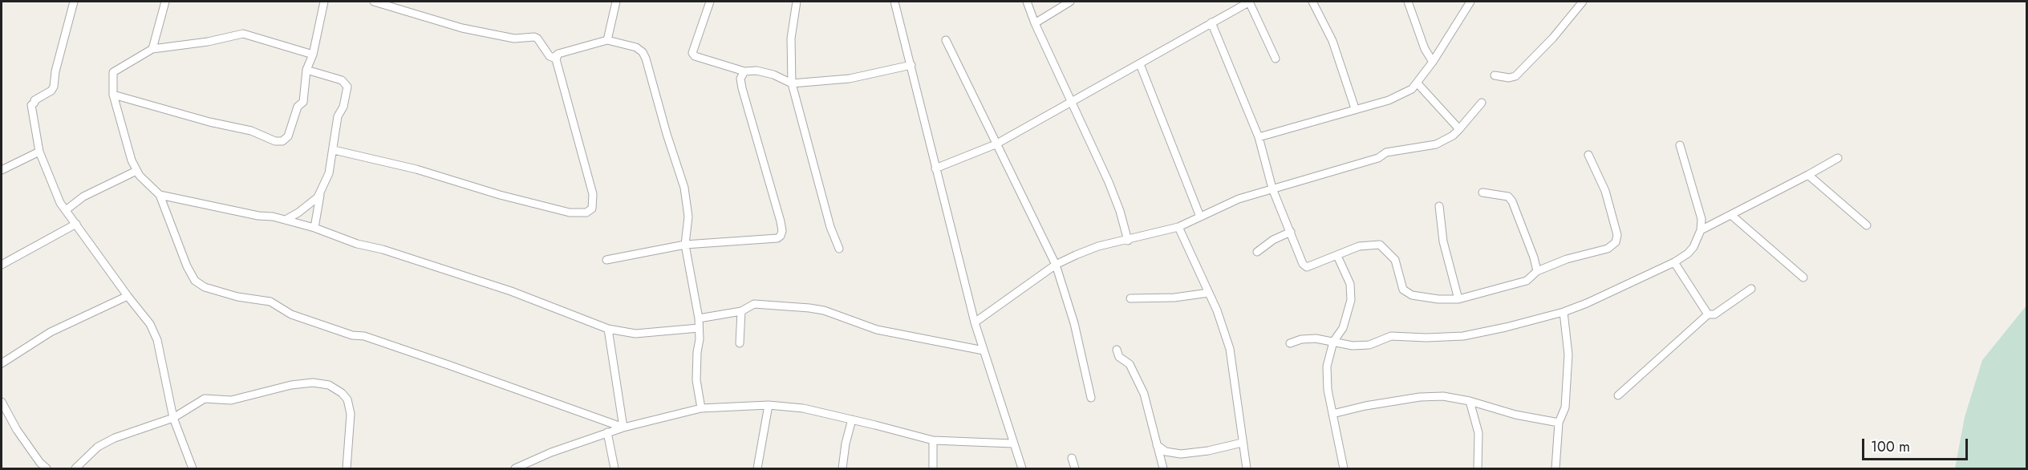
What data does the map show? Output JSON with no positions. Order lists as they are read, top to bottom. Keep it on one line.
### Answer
{"scale_bar":"100 m"}
